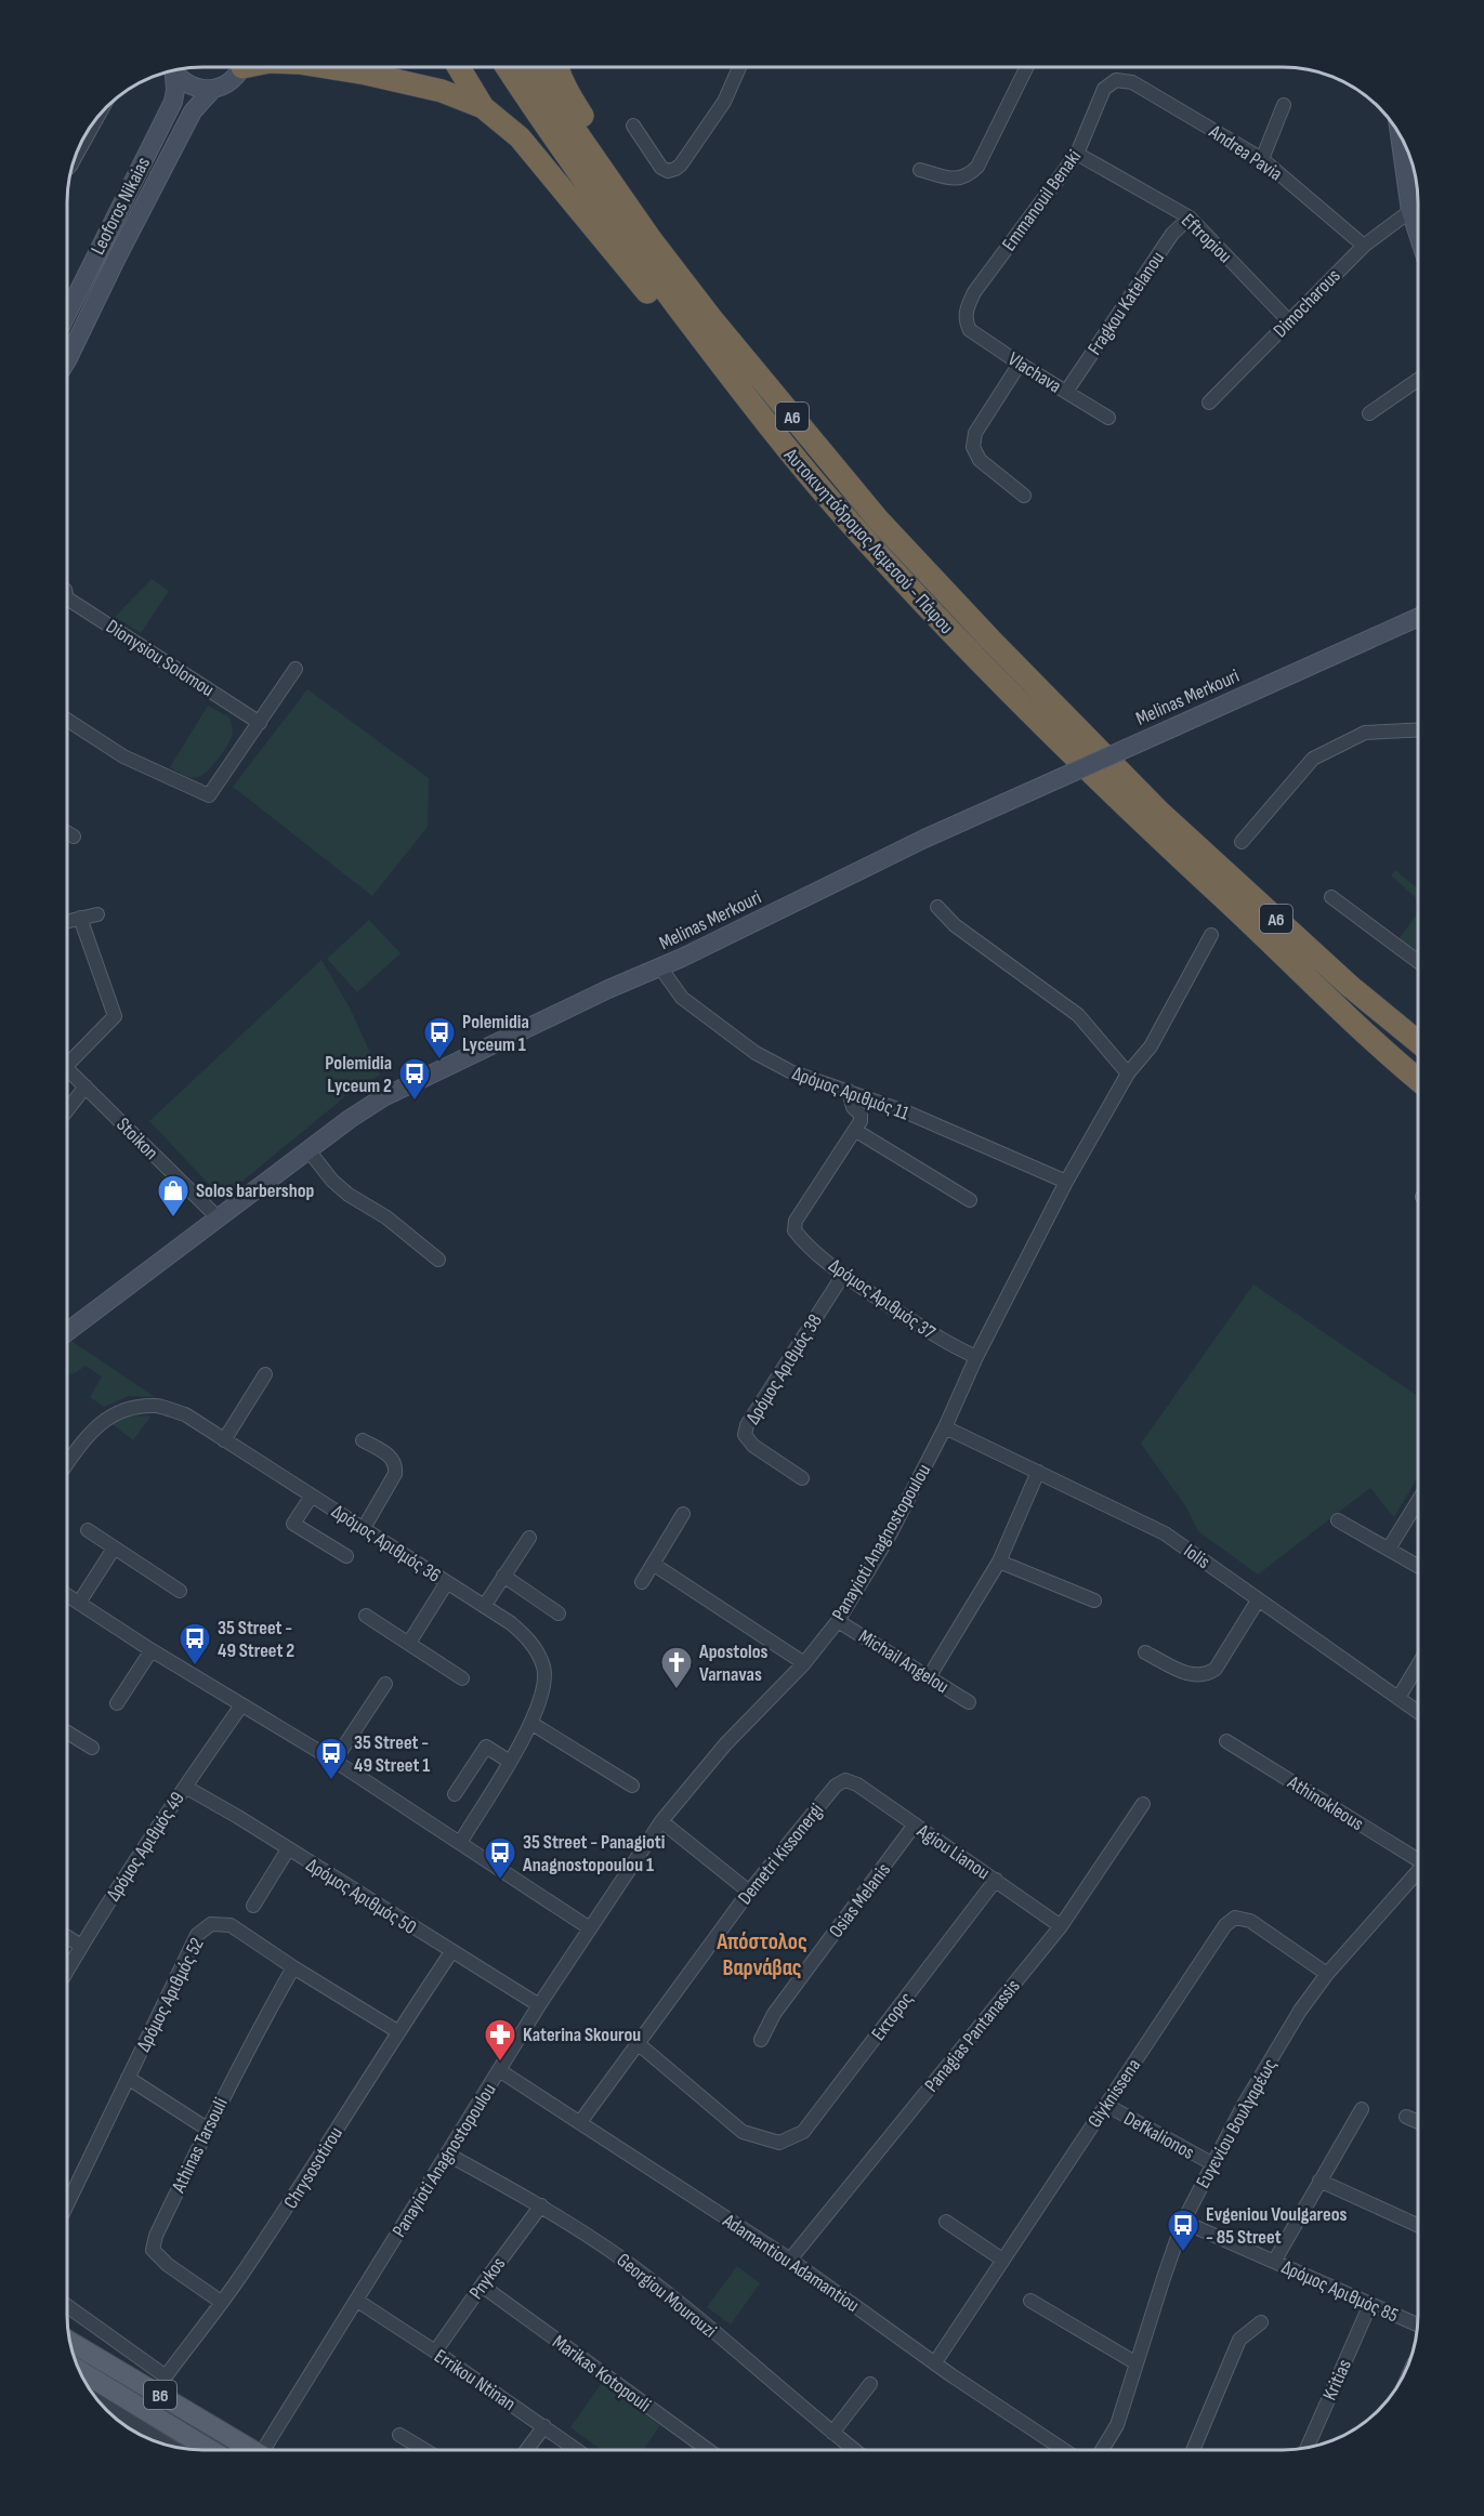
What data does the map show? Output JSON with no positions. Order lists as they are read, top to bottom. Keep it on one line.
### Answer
{"streets":{"highway":["A6","Αυτοκινητόδρομος Λεμεσού - Πάφου"],"main road":["Leoforos Nikaias","Melinas Merkouri","B6"],"street":["Andrea Pavia","Emmanouil Benaki","Eftropiou","Fragkou Katelanou","Dimocharous","Vlachava","Dionysiou Solomou","Δρόμος Αριθμός 11","Stoikon","Δρόμος Αριθμός 37","Δρόμος Αριθμός 38","Panayioti Anagnostopoulou","Δρόμος Αριθμός 36","Iolis","Michail Angelou","Athinokleous","Δρόμος Αριθμός 49","Agiou Lianou","Demetri Kissonergi","Δρόμος Αριθμός 50","Osias Melanis","Δρόμος Αριθμός 52","Εκτορος","Panagias Pantanassis","Glyknissena","Ευγενίου Βουλγαρέως","Defkalionos","Athinas Tarsouli","Chrysosotirou","Adamantiou Adamantiou","Pnykos","Δρόμος Αριθμός 85","Georgiou Mourouzi","Marikas Kotopouli","Errikou Ntinan","Kritias"]},"crossings":[["Andrea Pavia","Emmanouil Benaki"],["Andrea Pavia","Dimocharous"],["Emmanouil Benaki","Eftropiou"],["Emmanouil Benaki","Vlachava"],["Eftropiou","Fragkou Katelanou"],["Eftropiou","Dimocharous"],["Fragkou Katelanou","Vlachava"],["A6","Αυτοκινητόδρομος Λεμεσού - Πάφου"],["Melinas Merkouri","Δρόμος Αριθμός 11"],["Melinas Merkouri","Stoikon"],["Δρόμος Αριθμός 11","Panayioti Anagnostopoulou"],["Δρόμος Αριθμός 37","Δρόμος Αριθμός 38"],["Δρόμος Αριθμός 37","Panayioti Anagnostopoulou"],["Panayioti Anagnostopoulou","Iolis"],["Panayioti Anagnostopoulou","Michail Angelou"],["Panayioti Anagnostopoulou","Δρόμος Αριθμός 50"],["Panayioti Anagnostopoulou","Adamantiou Adamantiou"],["Panayioti Anagnostopoulou","Georgiou Mourouzi"],["Panayioti Anagnostopoulou","Errikou Ntinan"],["Δρόμος Αριθμός 49","Δρόμος Αριθμός 50"],["Agiou Lianou","Demetri Kissonergi"],["Agiou Lianou","Osias Melanis"],["Agiou Lianou","Εκτορος"],["Agiou Lianou","Panagias Pantanassis"],["Demetri Kissonergi","Εκτορος"],["Demetri Kissonergi","Adamantiou Adamantiou"],["Δρόμος Αριθμός 50","Chrysosotirou"],["Δρόμος Αριθμός 52","Athinas Tarsouli"],["Δρόμος Αριθμός 52","Chrysosotirou"],["Panagias Pantanassis","Adamantiou Adamantiou"],["Glyknissena","Ευγενίου Βουλγαρέως"],["Glyknissena","Defkalionos"],["Glyknissena","Adamantiou Adamantiou"],["Ευγενίου Βουλγαρέως","Defkalionos"],["Ευγενίου Βουλγαρέως","Δρόμος Αριθμός 85"],["Athinas Tarsouli","Chrysosotirou"],["Pnykos","Georgiou Mourouzi"],["Pnykos","Marikas Kotopouli"],["Pnykos","Errikou Ntinan"],["Δρόμος Αριθμός 85","Kritias"]],"districts":["Απόστολος Βαρνάβας"],"places":{"bus stop":["Polemidia Lyceum 1","Polemidia Lyceum 2","35 Street - 49 Street 2","35 Street - 49 Street 1","35 Street - Panagioti Anagnostopoulou 1","Evgeniou Voulgareos - 85 Street"],"shop":["Solos barbershop"],"church":["Apostolos Varnavas"],"pharmacy":["Katerina Skourou"]}}
